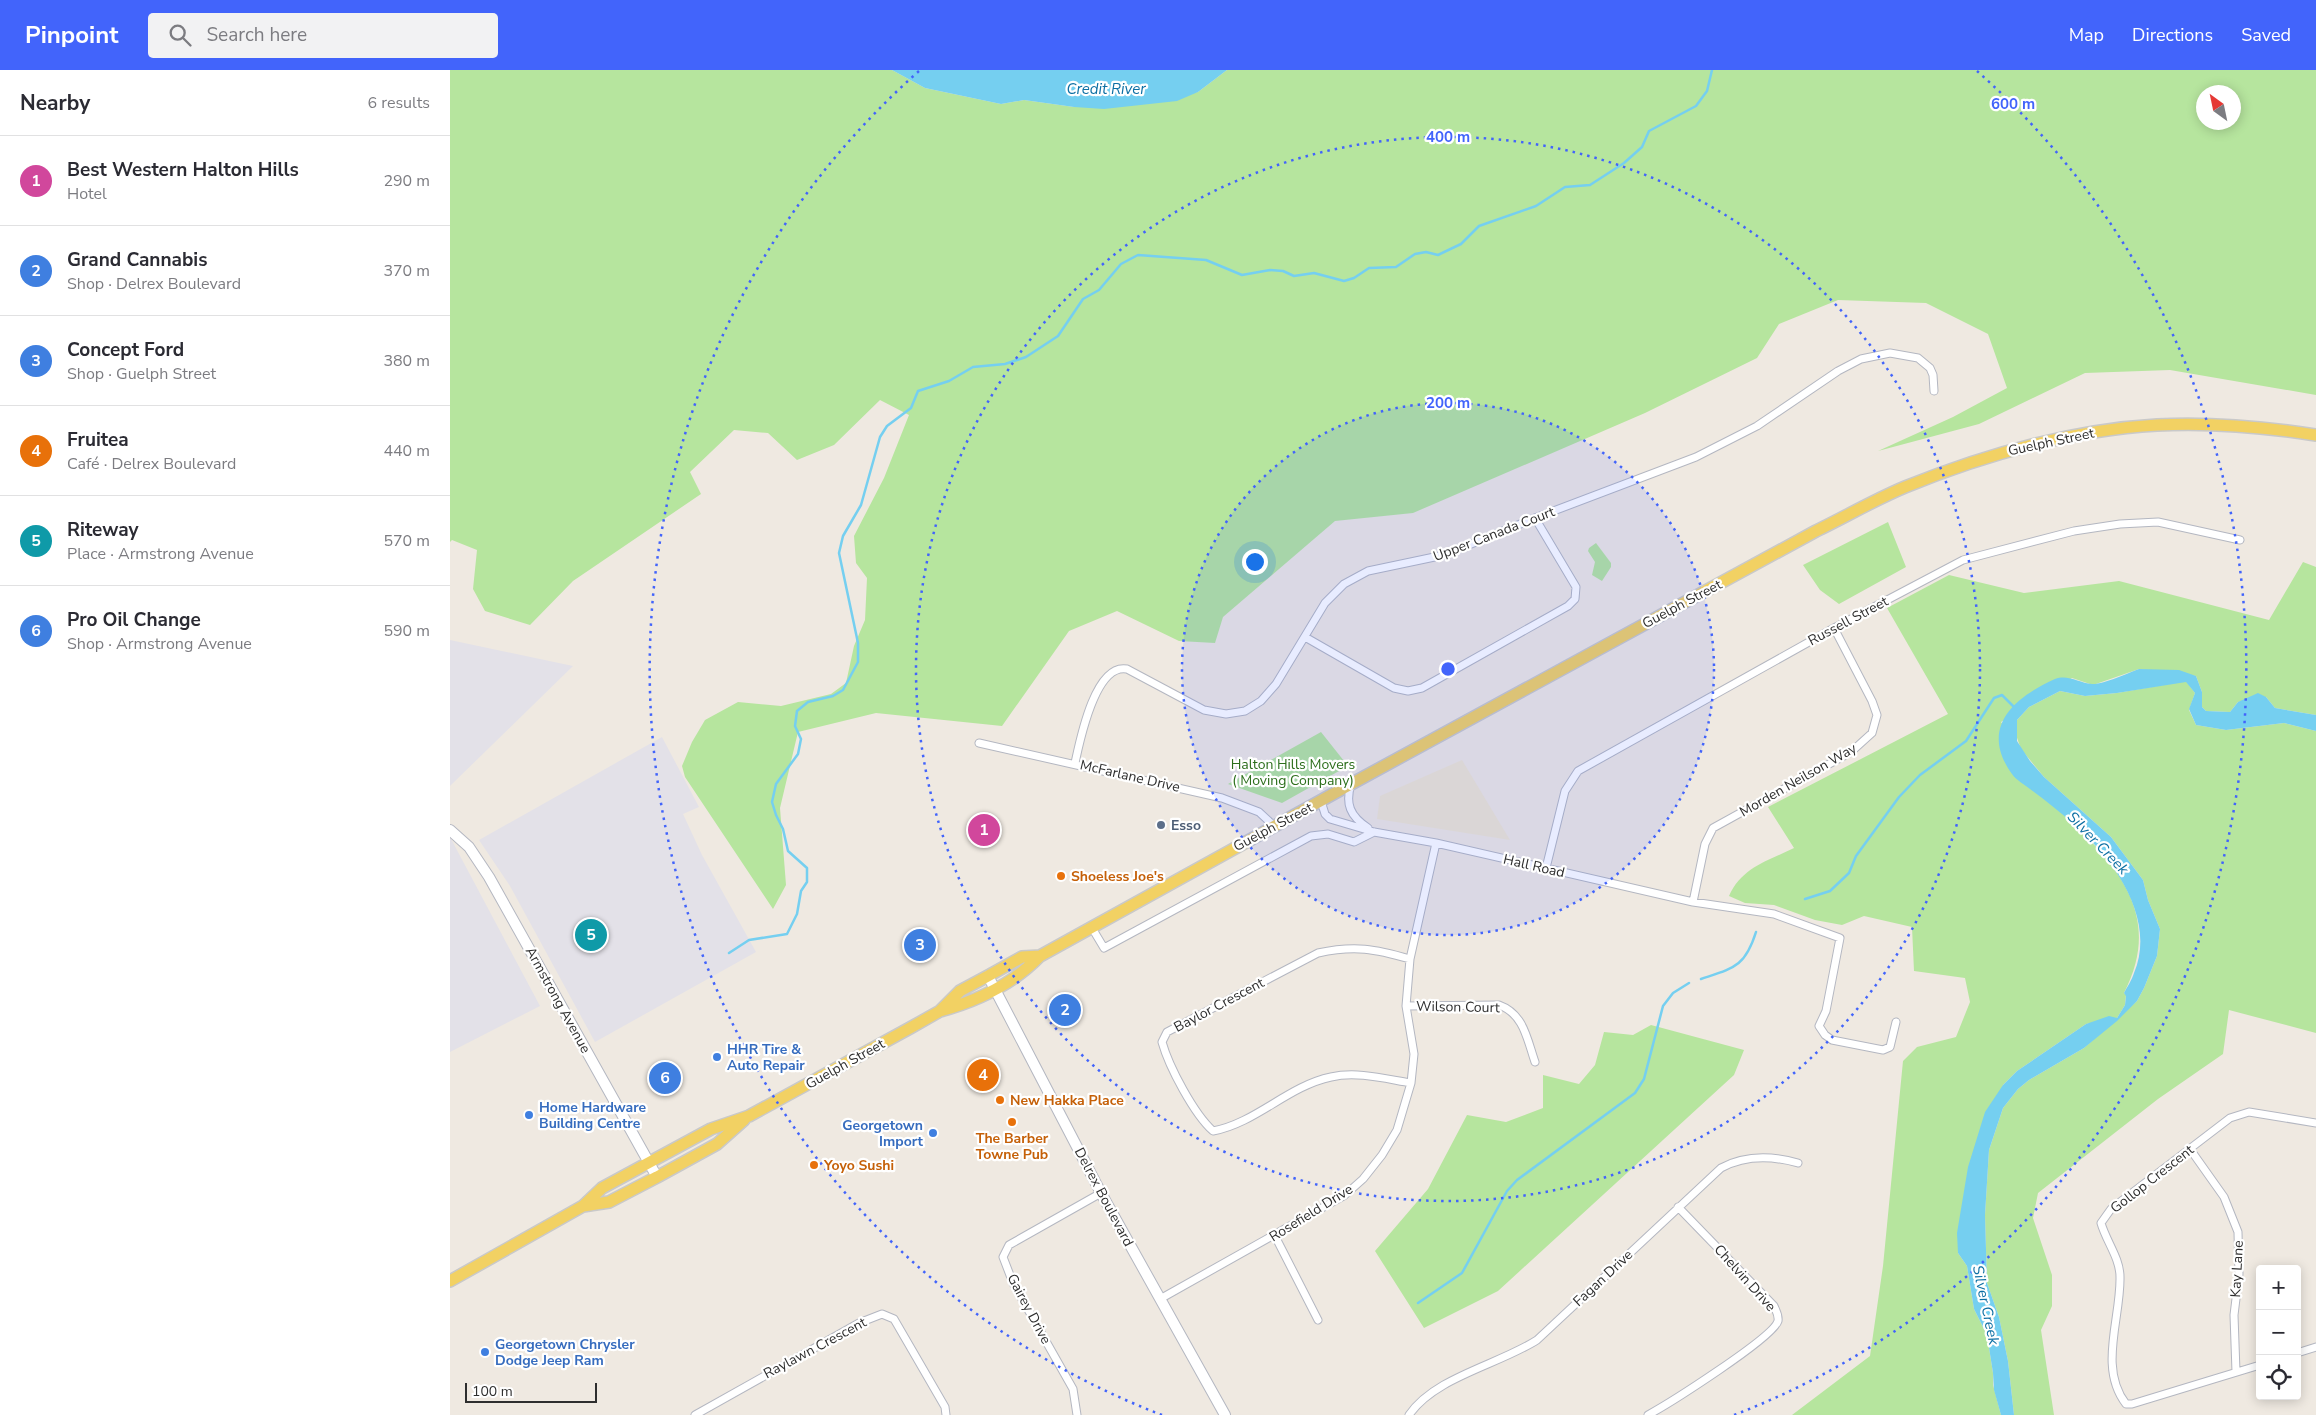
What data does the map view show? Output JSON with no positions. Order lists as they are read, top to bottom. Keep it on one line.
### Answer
{"streets":{"main road":["Guelph Street"],"street":["Upper Canada Court","Russell Street","McFarlane Drive","Morden Neilson Way","Hall Road","Armstrong Avenue","Baylor Crescent","Wilson Court","Gollop Crescent","Delrex Boulevard","Rosefield Drive","Kay Lane","Fagan Drive","Chelvin Drive","Gairey Drive","Raylawn Crescent"]},"crossings":[["Guelph Street","McFarlane Drive"],["Guelph Street","Hall Road"],["Guelph Street","Armstrong Avenue"],["Guelph Street","Delrex Boulevard"],["Upper Canada Court","McFarlane Drive"],["Russell Street","Morden Neilson Way"],["Russell Street","Hall Road"],["Morden Neilson Way","Hall Road"],["Hall Road","Rosefield Drive"],["Baylor Crescent","Rosefield Drive"],["Wilson Court","Rosefield Drive"],["Gollop Crescent","Kay Lane"],["Delrex Boulevard","Rosefield Drive"],["Delrex Boulevard","Gairey Drive"],["Fagan Drive","Chelvin Drive"]],"water":["Credit River","Silver Creek"],"parks":["Halton Hills Movers ( Moving Company)"],"places":["Esso","Shoeless Joe's","HHR Tire & Auto Repair","New Hakka Place","Home Hardware Building Centre","The Barber Towne Pub","Georgetown Import","Yoyo Sushi","Georgetown Chrysler Dodge Jeep Ram"],"scale_bar":"100 m","north":"top left","page":{"header":"Pinpoint","search":"Search here","nav":["Map","Directions","Saved"],"heading":["Nearby","6 results"],"list":[{"mark":"1","name":"Best Western Halton Hills","note":"Hotel","value":"290 m"},{"mark":"2","name":"Grand Cannabis","note":"Shop · Delrex Boulevard","value":"370 m"},{"mark":"3","name":"Concept Ford","note":"Shop · Guelph Street","value":"380 m"},{"mark":"4","name":"Fruitea","note":"Café · Delrex Boulevard","value":"440 m"},{"mark":"5","name":"Riteway","note":"Place · Armstrong Avenue","value":"570 m"},{"mark":"6","name":"Pro Oil Change","note":"Shop · Armstrong Avenue","value":"590 m"}],"pins":["1","5","3","2","4","6"],"map_buttons":["+","−"],"scale":"100 m"},"rings":["600 m","400 m","200 m"]}
